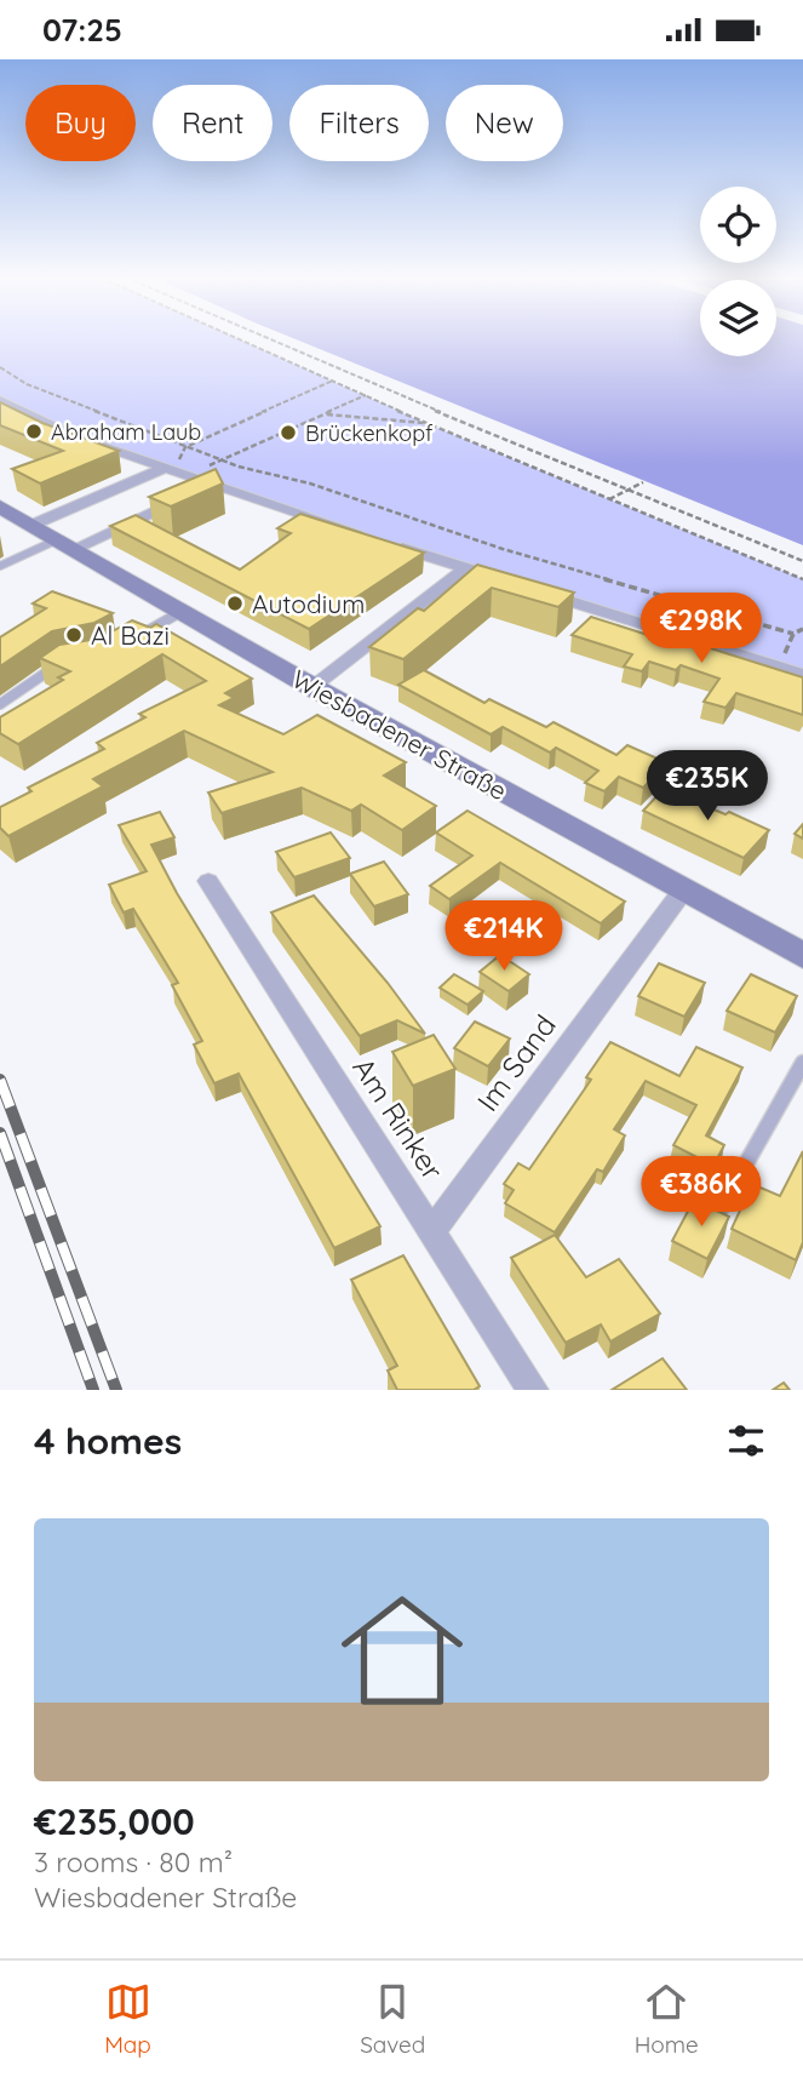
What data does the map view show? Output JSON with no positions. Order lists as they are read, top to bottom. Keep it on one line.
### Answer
{"streets":{"main road":["Wiesbadener Straße"],"street":["Im Sand","Am Rinker"]},"crossings":[["Wiesbadener Straße","Im Sand"],["Im Sand","Am Rinker"]],"places":["Abraham Laub","Brückenkopf","Autodium","Al Bazi"],"page":{"status":"07:25","chip":["Buy","Rent","Filters","New"],"price":["€298K","€235K","€214K","€386K"],"heading":"4 homes","list":[{"name":"€235,000","note":"3 rooms · 80 m² · Wiesbadener Straße"}],"tabs":["Map","Saved","Home"]}}
